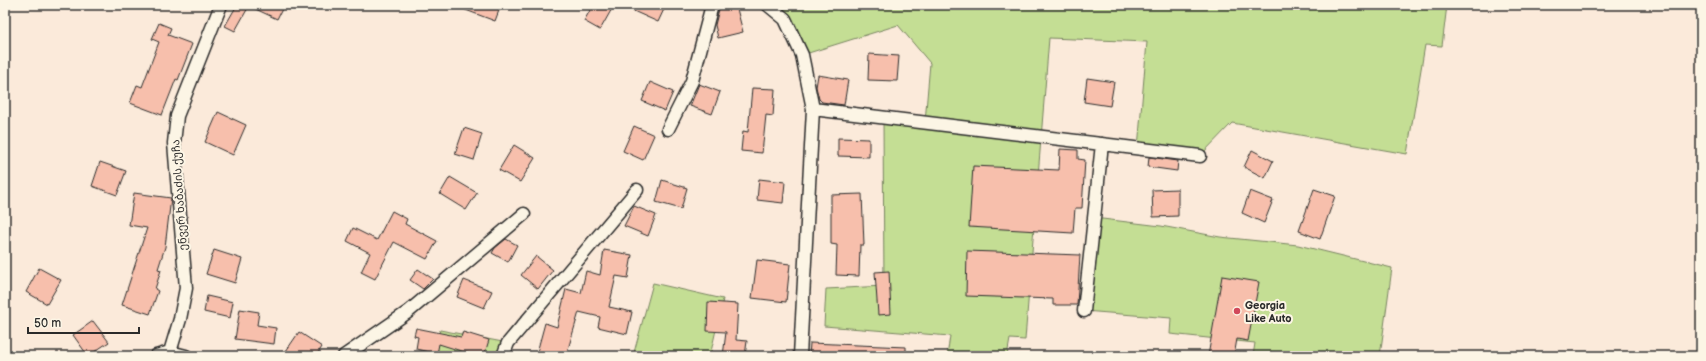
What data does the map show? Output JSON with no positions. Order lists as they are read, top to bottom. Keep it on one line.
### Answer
{"streets":{"street":["ენვერ ხაბაძის ქუჩა"]},"places":["Georgia Like Auto"],"scale_bar":"50 m"}
